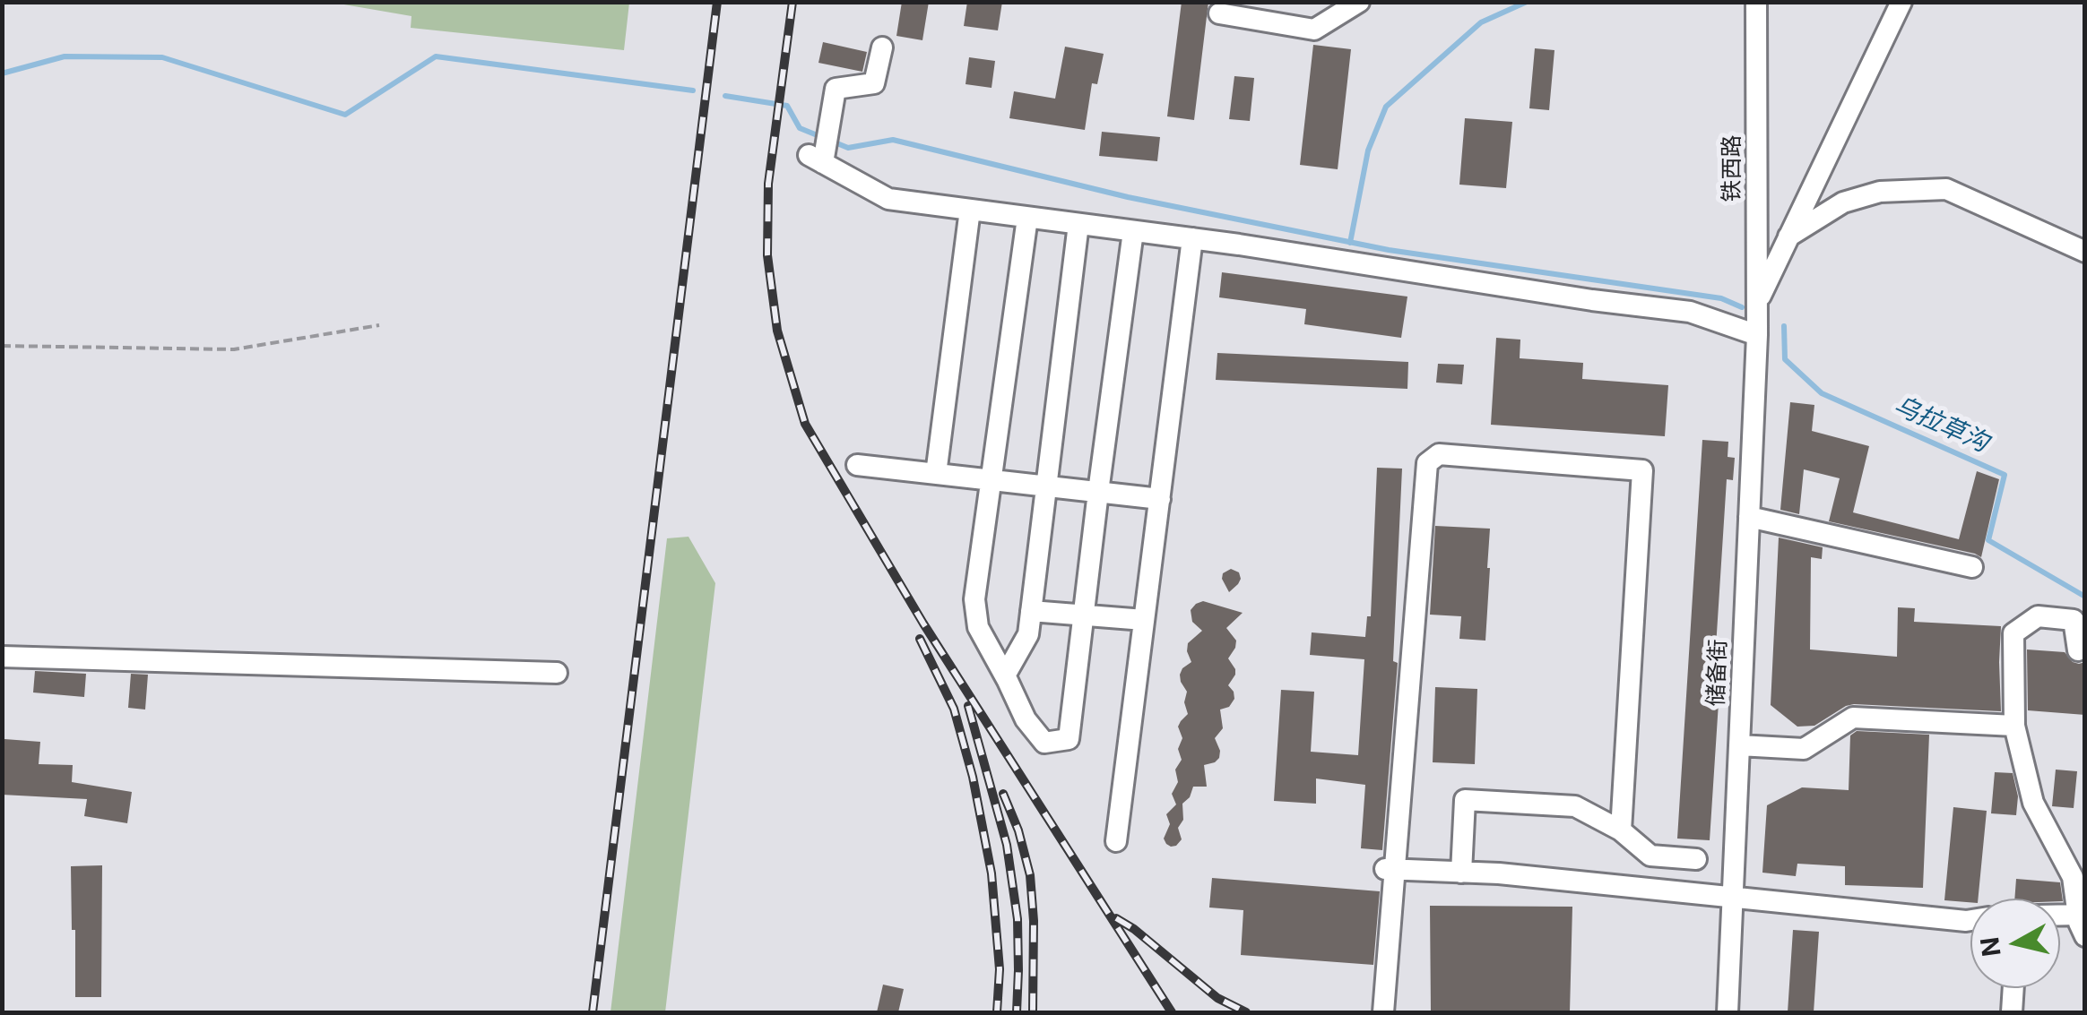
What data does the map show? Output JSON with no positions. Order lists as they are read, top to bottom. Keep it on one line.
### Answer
{"streets":{"street":["铁西路","储备街"]},"crossings":[["铁西路","储备街"]],"water":["乌拉草沟"],"north":"left"}
